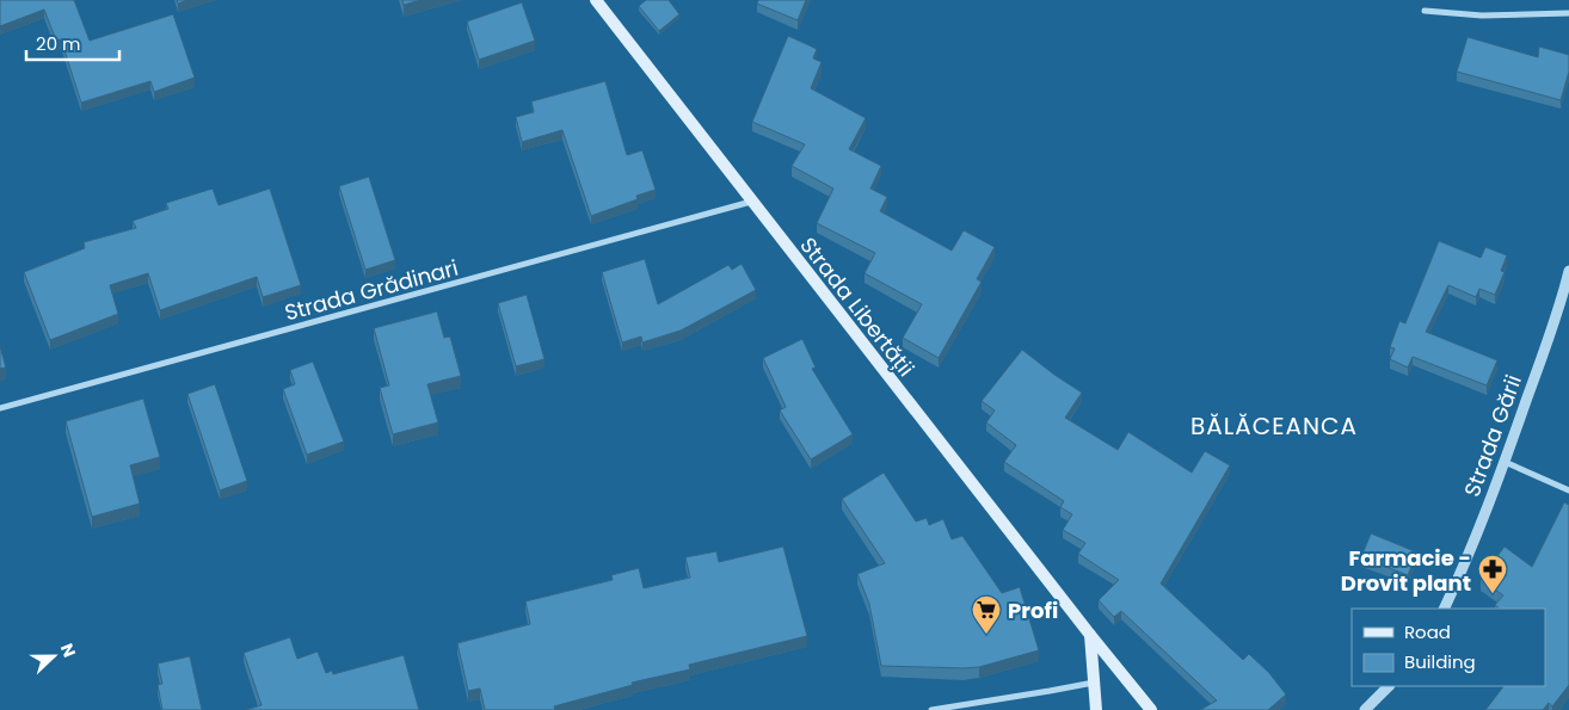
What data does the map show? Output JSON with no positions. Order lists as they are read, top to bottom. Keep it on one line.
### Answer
{"streets":{"main road":["Strada Libertății"],"street":["Strada Grădinari","Strada Gării"]},"crossings":[["Strada Grădinari","Strada Libertății"]],"districts":["BĂLĂCEANCA"],"places":{"pharmacy":["Farmacie - Drovit plant"],"supermarket":["Profi"]},"legend":["Road","Building"],"scale_bar":"20 m","north":"right"}
